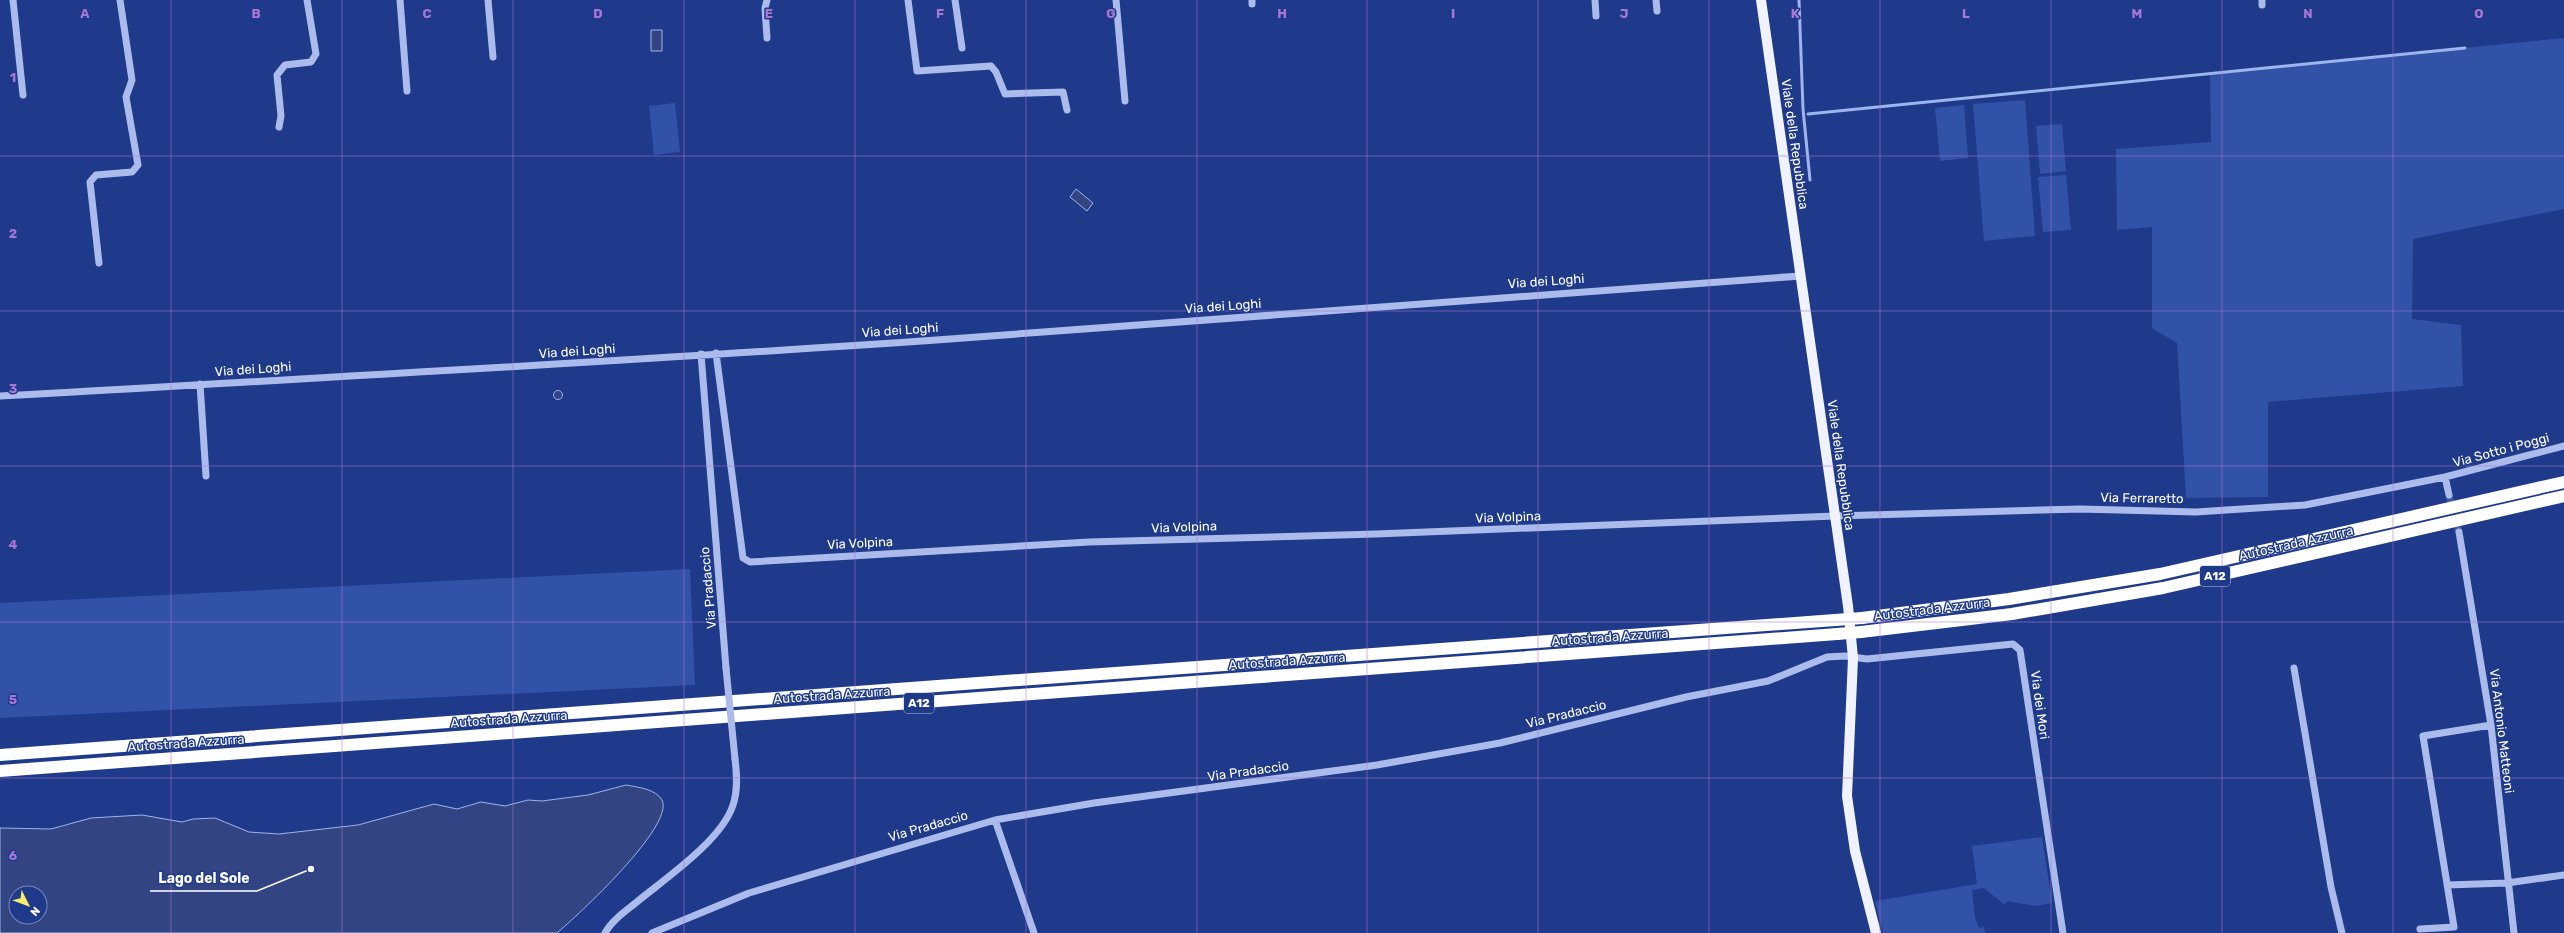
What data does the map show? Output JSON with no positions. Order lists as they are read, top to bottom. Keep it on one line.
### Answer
{"streets":{"highway":["Autostrada Azzurra","A12"],"main road":["Viale della Repubblica"],"street":["Via dei Loghi","Via Sotto i Poggi","Via Ferraretto","Via Volpina","Via Pradaccio","Via dei Mori","Via Antonio Matteoni"]},"crossings":[["Viale della Repubblica","Via dei Loghi"],["Viale della Repubblica","Via Ferraretto"],["Viale della Repubblica","Via Volpina"],["Viale della Repubblica","Via Pradaccio"],["Viale della Repubblica","Via dei Mori"],["Via dei Loghi","Via Volpina"],["Via dei Loghi","Via Pradaccio"],["Via Sotto i Poggi","Via Ferraretto"],["Via Ferraretto","Via Volpina"],["Via Pradaccio","Via dei Mori"]],"places":["Lago del Sole"],"north":"bottom right","grid":{"columns":["A","B","C","D","E","F","G","H","I","J","K","L","M","N","O"],"rows":["1","2","3","4","5","6"]}}
